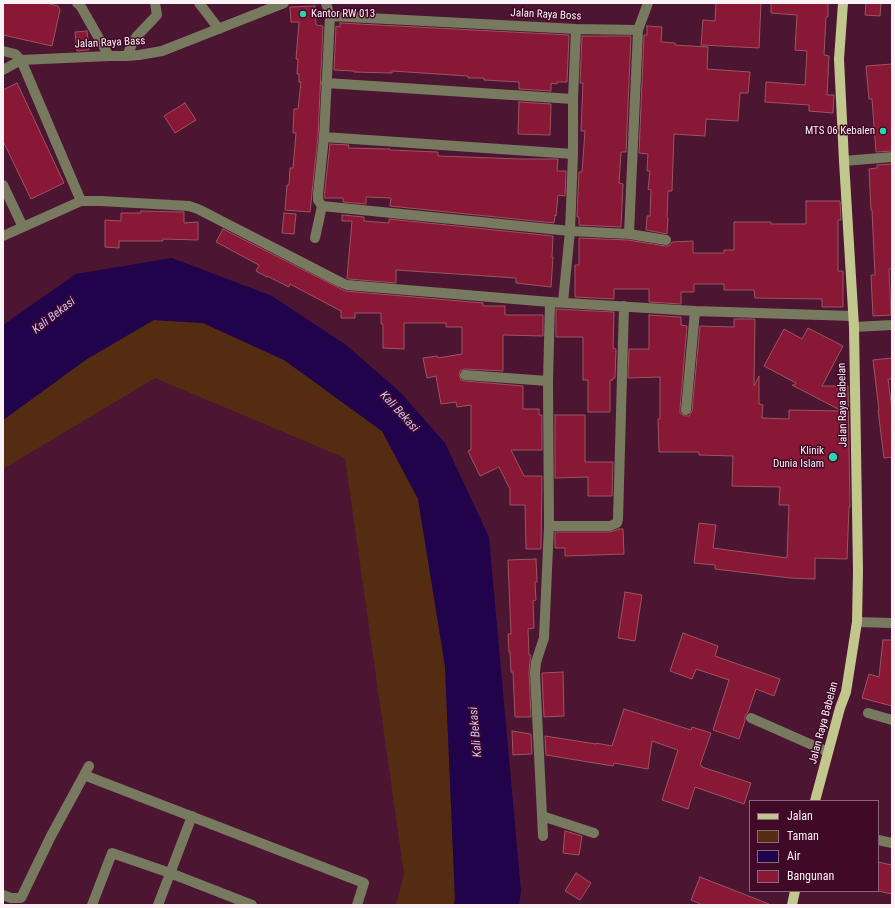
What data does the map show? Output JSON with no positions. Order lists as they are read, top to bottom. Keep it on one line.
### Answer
{"streets":{"main road":["Jalan Raya Babelan"],"street":["Jalan Raya Boss","Jalan Raya Bass"]},"water":["Kali Bekasi"],"places":["Kantor RW 013","MTS 06 Kebalen","Klinik Dunia Islam"],"legend":["Jalan","Taman","Air","Bangunan"]}
